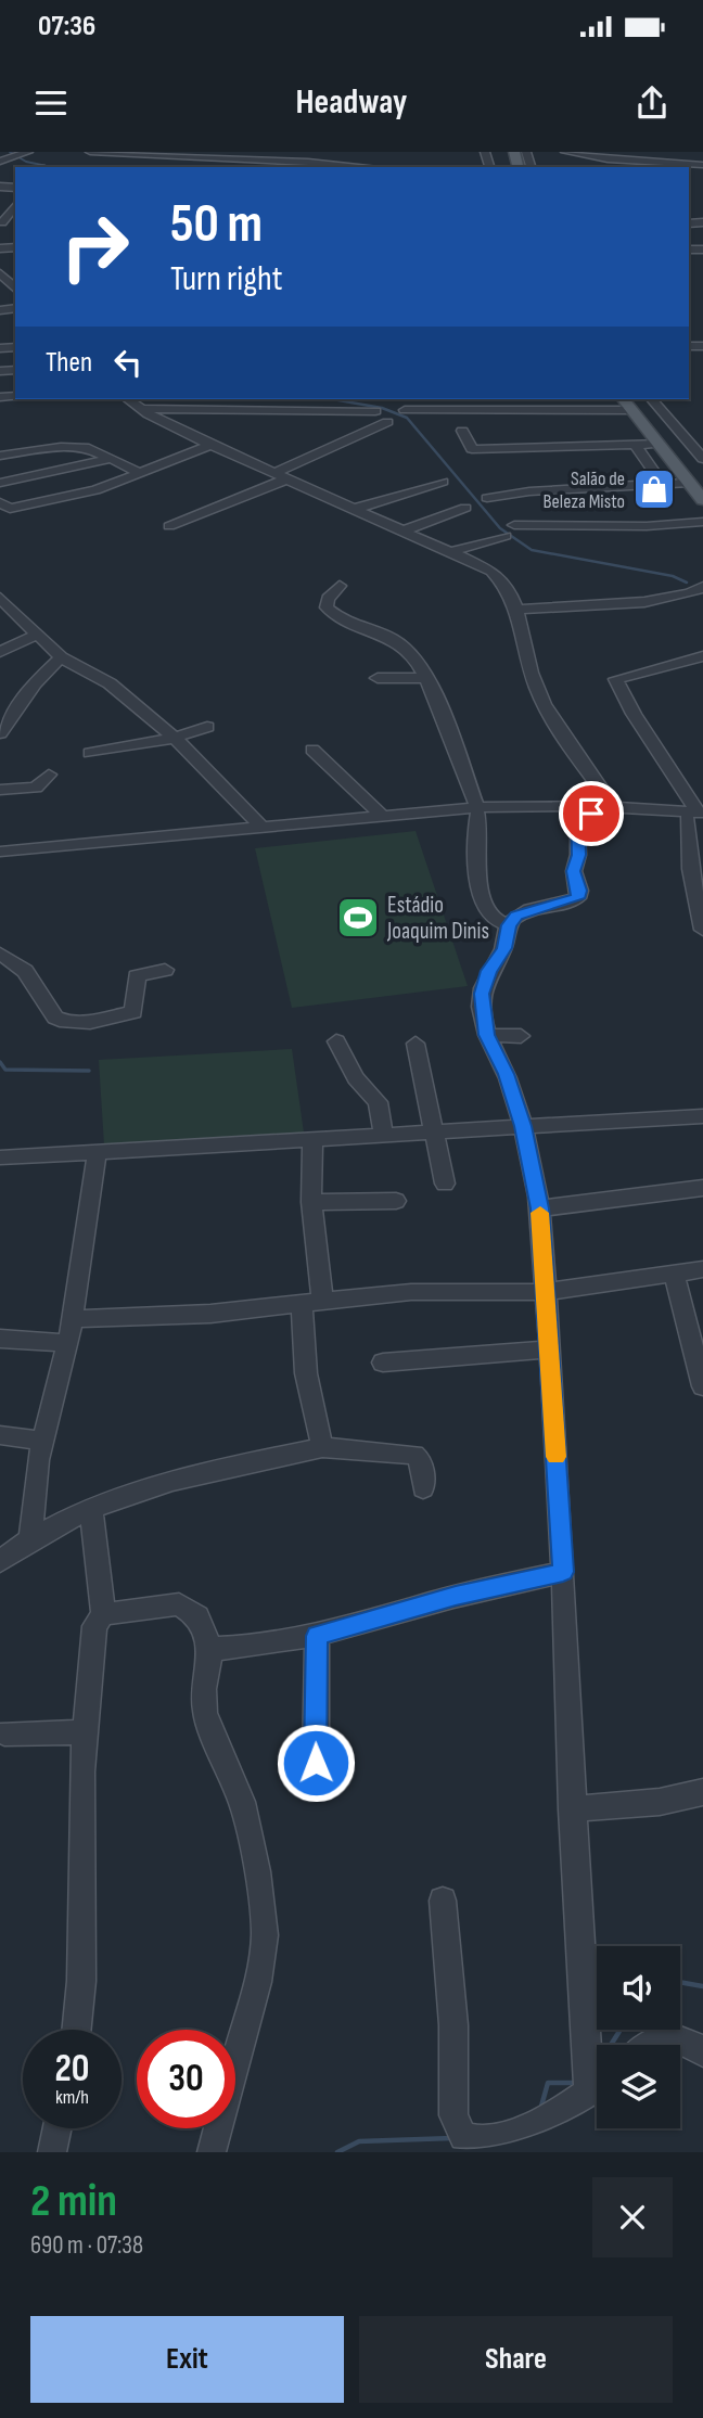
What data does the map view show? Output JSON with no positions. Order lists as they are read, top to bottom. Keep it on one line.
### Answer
{"places":{"shop":["Salão de Beleza Misto"],"sports":["Estádio Joaquim Dinis"]},"page":{"status":"07:36","header":"Headway","turn":["50 m","Turn right"],"then":"Then","speed":"20 km/h","limit":"30","heading":["2 min","690 m · 07:38"],"buttons":["Exit","Share"]}}
